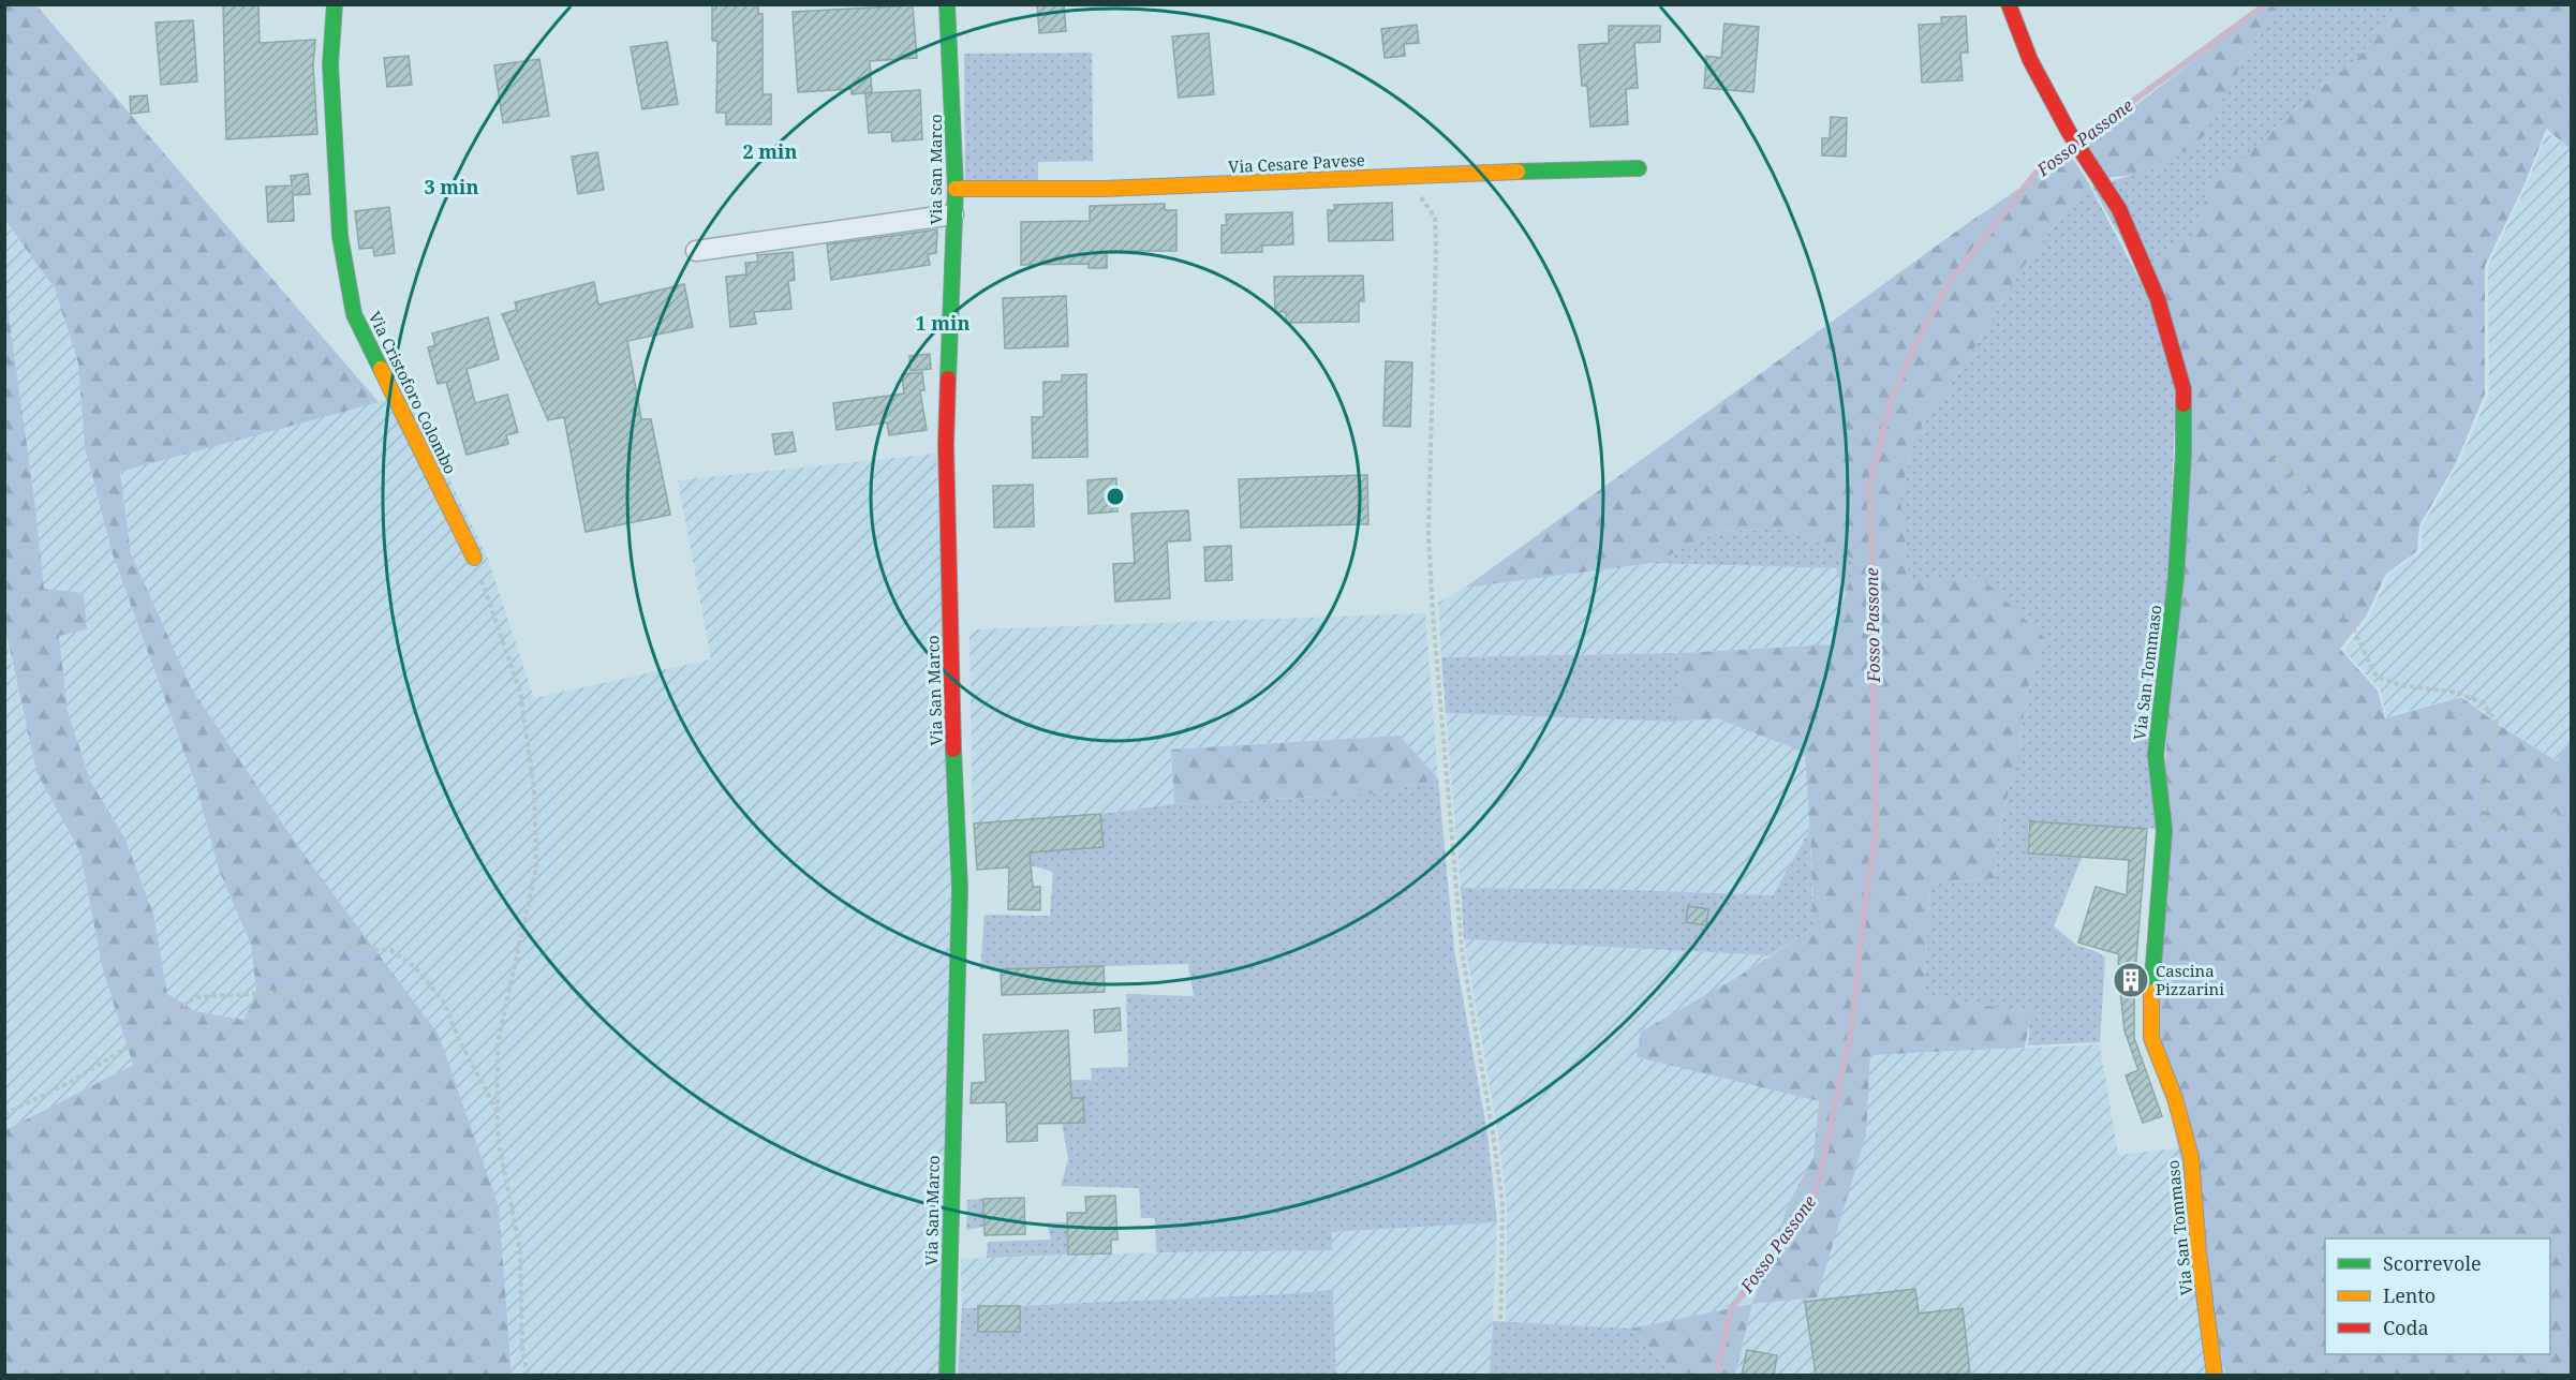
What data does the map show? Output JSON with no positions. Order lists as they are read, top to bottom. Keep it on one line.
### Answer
{"streets":{"street":["Via Cesare Pavese","Via San Marco","Via Cristoforo Colombo","Via San Tommaso"]},"crossings":[["Via Cesare Pavese","Via San Marco"]],"water":["Fosso Passone"],"places":{"building":["Cascina Pizzarini"]},"legend":["Scorrevole","Lento","Coda"],"rings":["2 min","3 min","1 min"]}
